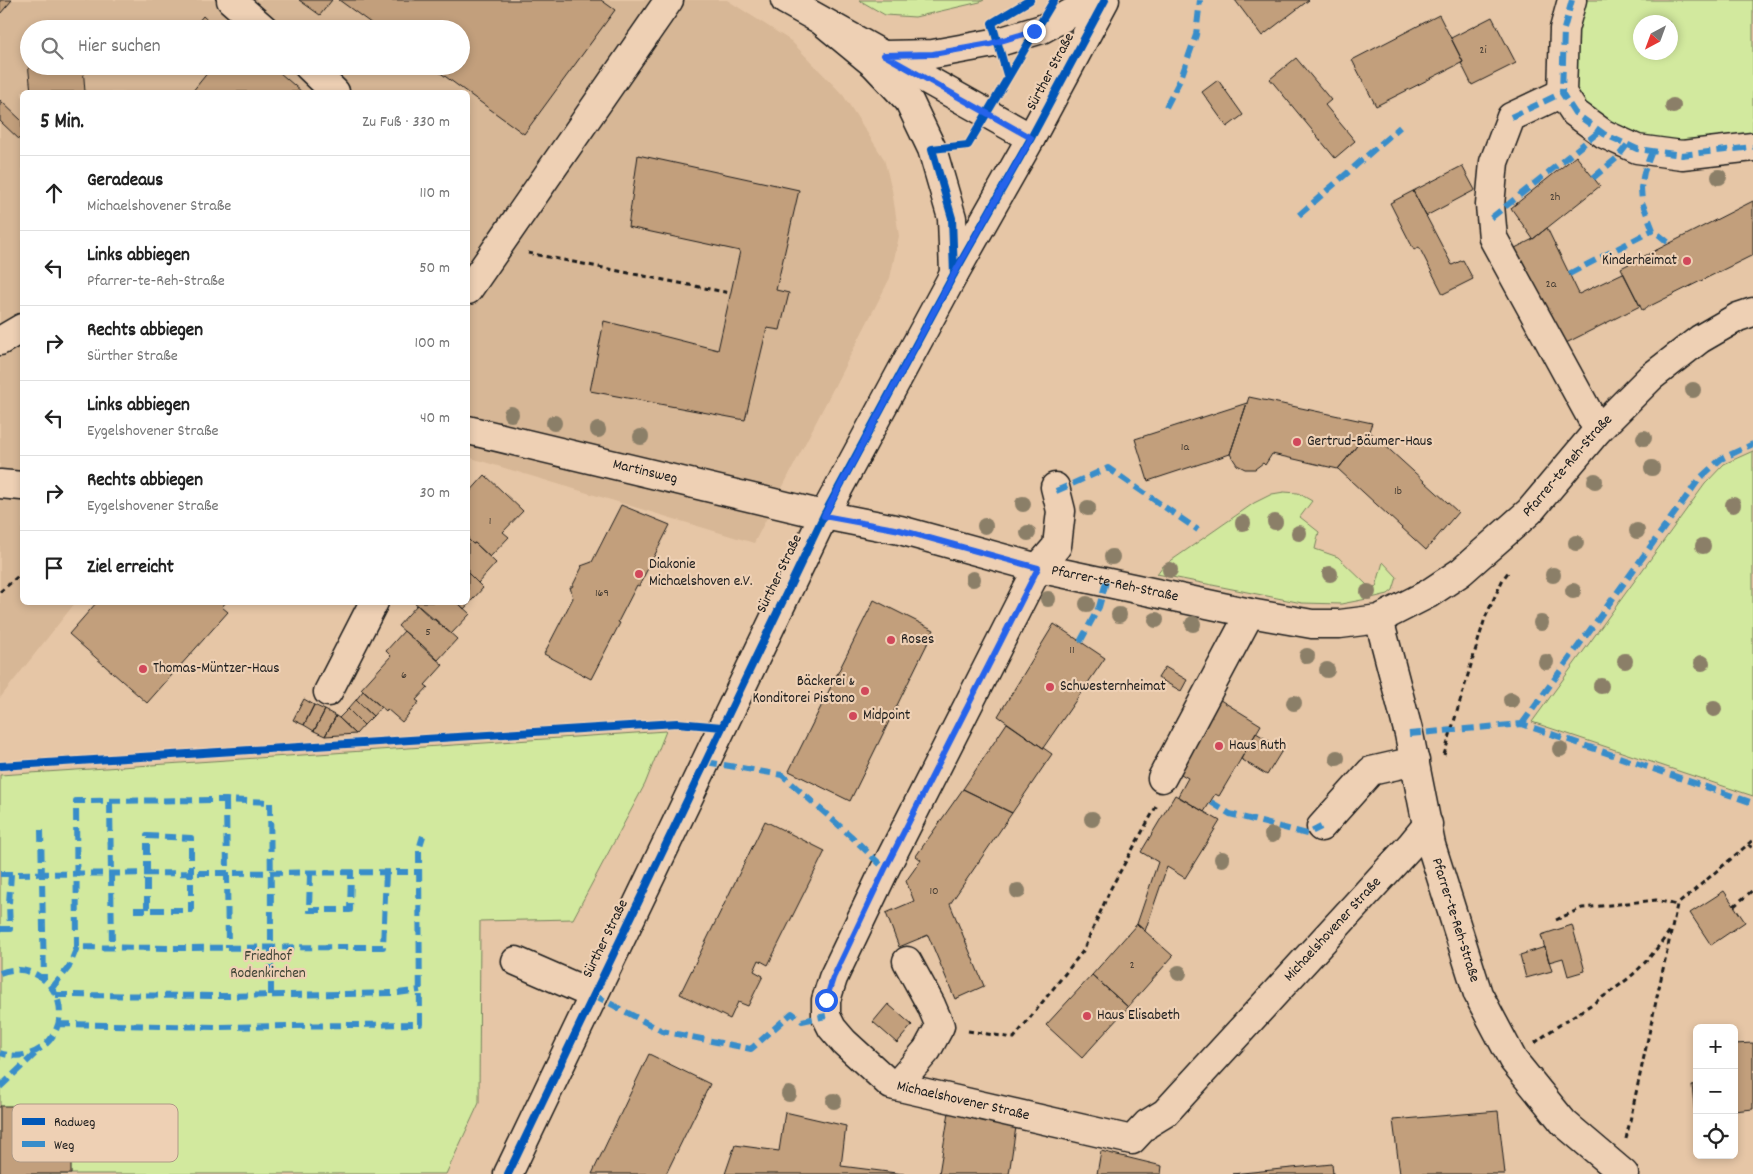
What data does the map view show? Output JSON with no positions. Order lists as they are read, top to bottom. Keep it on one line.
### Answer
{"streets":{"street":["Sürther Straße","Pfarrer-te-Reh-Straße","Martinsweg","Michaelshovener Straße"]},"crossings":[["Sürther Straße","Pfarrer-te-Reh-Straße"],["Sürther Straße","Martinsweg"],["Pfarrer-te-Reh-Straße","Martinsweg"],["Pfarrer-te-Reh-Straße","Michaelshovener Straße"]],"parks":["Friedhof Rodenkirchen"],"places":["Kinderheimat","Gertrud-Bäumer-Haus","Diakonie Michaelshoven e.V.","Roses","Thomas-Müntzer-Haus","Schwesternheimat","Bäckerei & Konditorei Pistono","Midpoint","Haus Ruth","Haus Elisabeth"],"house_numbers":["2i","2h","2a","1a","1b","1","169","5","11","6","10","2"],"legend":["Radweg","Weg"],"north":"bottom left","page":{"search":"Hier suchen","heading":["5 Min.","Zu Fuß · 330 m"],"list":[["Geradeaus","Michaelshovener Straße","110 m"],["Links abbiegen","Pfarrer-te-Reh-Straße","50 m"],["Rechts abbiegen","Sürther Straße","100 m"],["Links abbiegen","Eygelshovener Straße","40 m"],["Rechts abbiegen","Eygelshovener Straße","30 m"],"Ziel erreicht"],"map_buttons":["+","−"]}}
